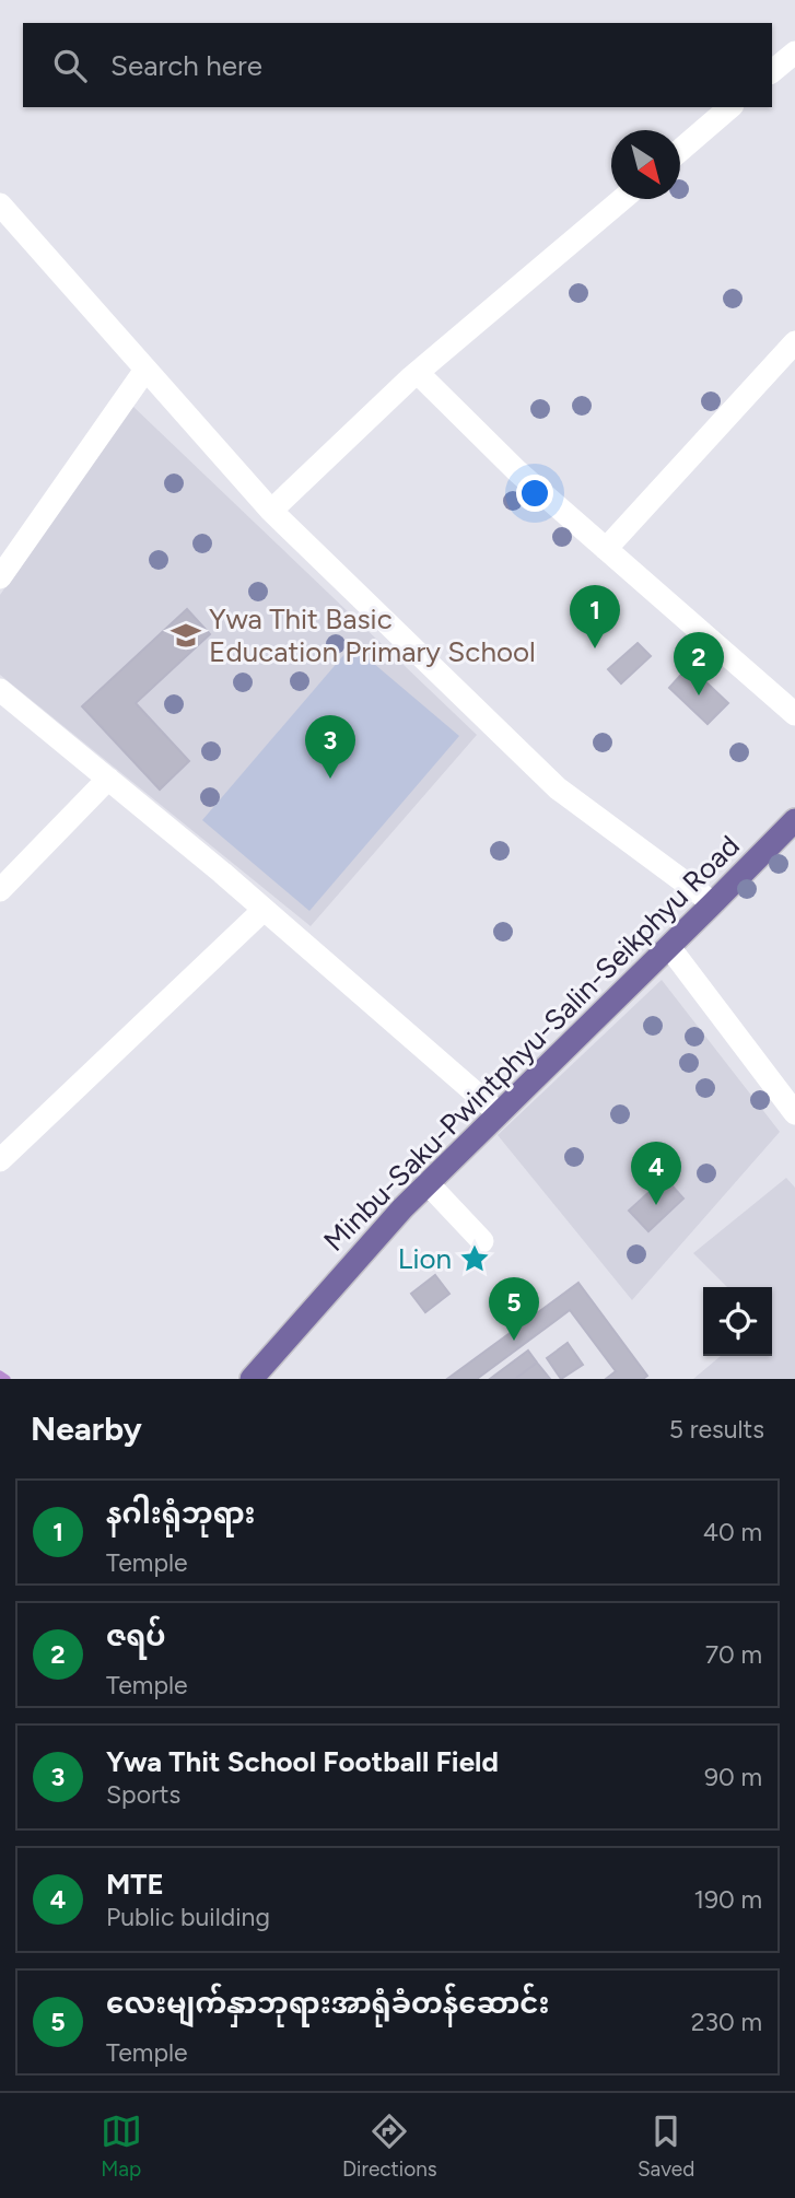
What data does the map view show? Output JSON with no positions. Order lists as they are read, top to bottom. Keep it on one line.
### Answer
{"streets":{"main road":["Minbu-Saku-Pwintphyu-Salin-Seikphyu Road"]},"places":{"school or university":["Ywa Thit Basic Education Primary School"],"place":["Lion"]},"north":"bottom right","page":{"search":"Search here","pins":["1","2","3","4","5"],"heading":["Nearby","5 results"],"list":[{"mark":"1","name":"နဂါးရုံဘုရား","note":"Temple","value":"40 m"},{"mark":"2","name":"ဇရပ်","note":"Temple","value":"70 m"},{"mark":"3","name":"Ywa Thit School Football Field","note":"Sports","value":"90 m"},{"mark":"4","name":"MTE","note":"Public building","value":"190 m"},{"mark":"5","name":"လေးမျက်နှာဘုရားအာရုံခံတန်ဆောင်း","note":"Temple","value":"230 m"}],"nav":["Map","Directions","Saved"]}}
